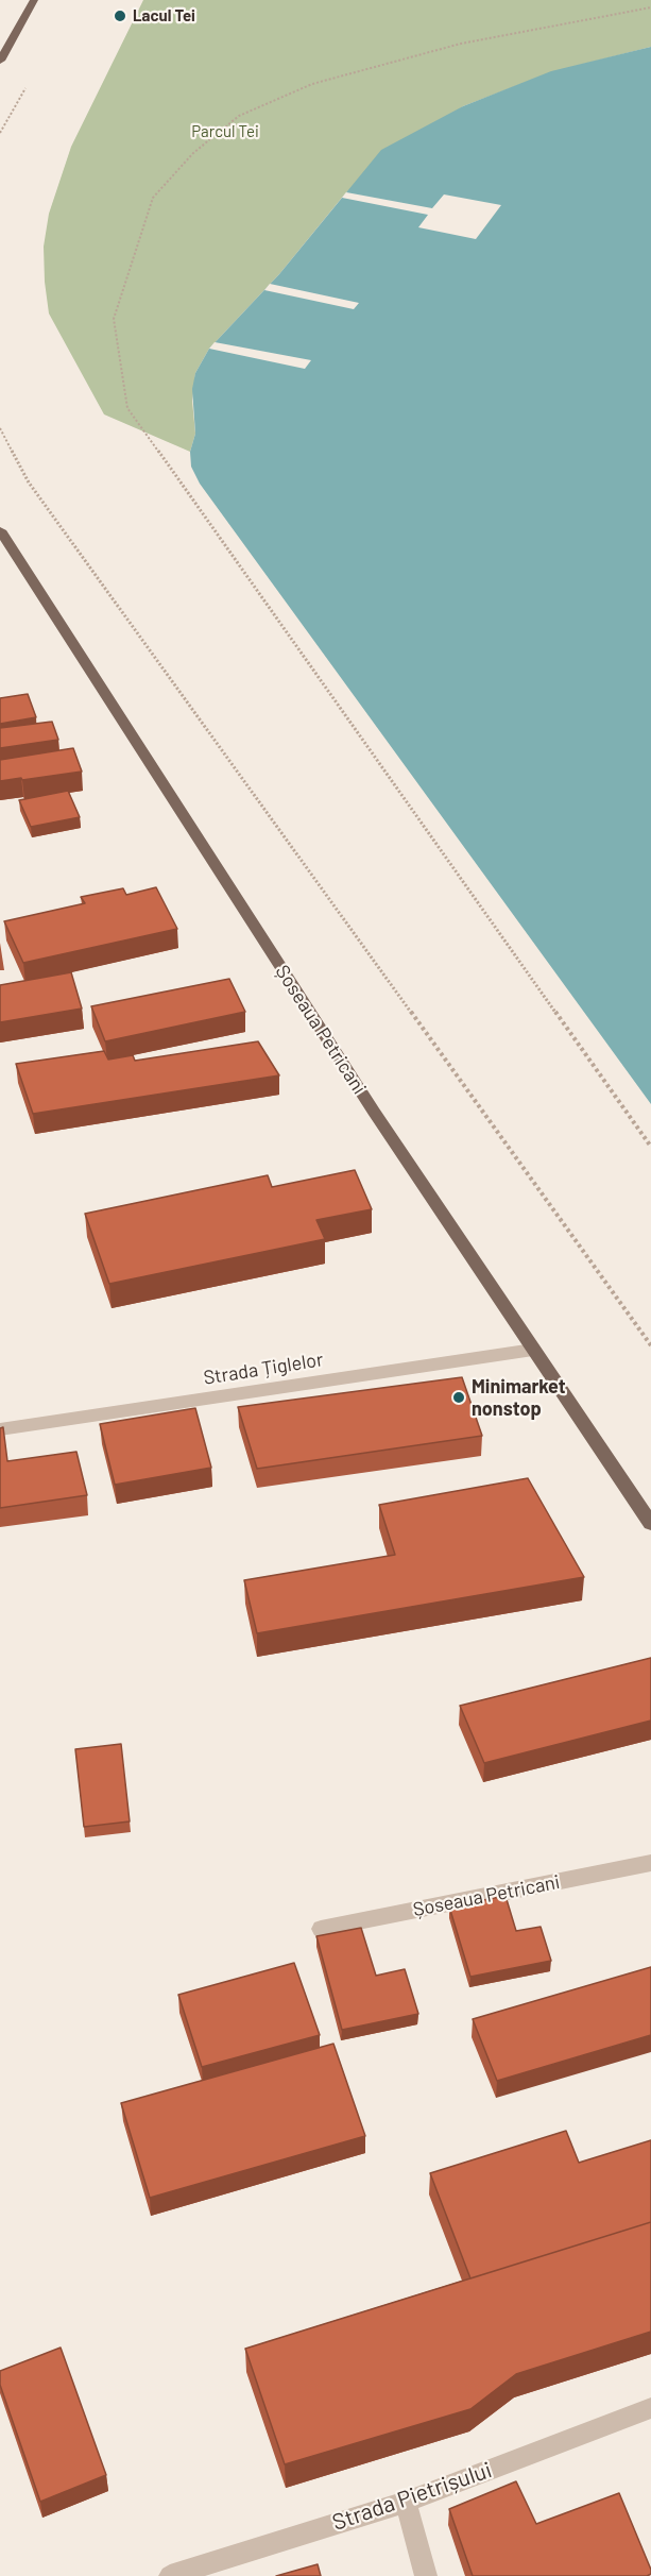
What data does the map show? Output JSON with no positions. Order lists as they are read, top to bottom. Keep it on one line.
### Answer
{"streets":{"main road":["Șoseaua Petricani"],"street":["Strada Țiglelor","Strada Pietrișului"]},"crossings":[["Șoseaua Petricani","Strada Țiglelor"]],"parks":["Parcul Tei"],"places":["Lacul Tei","Minimarket nonstop"]}
